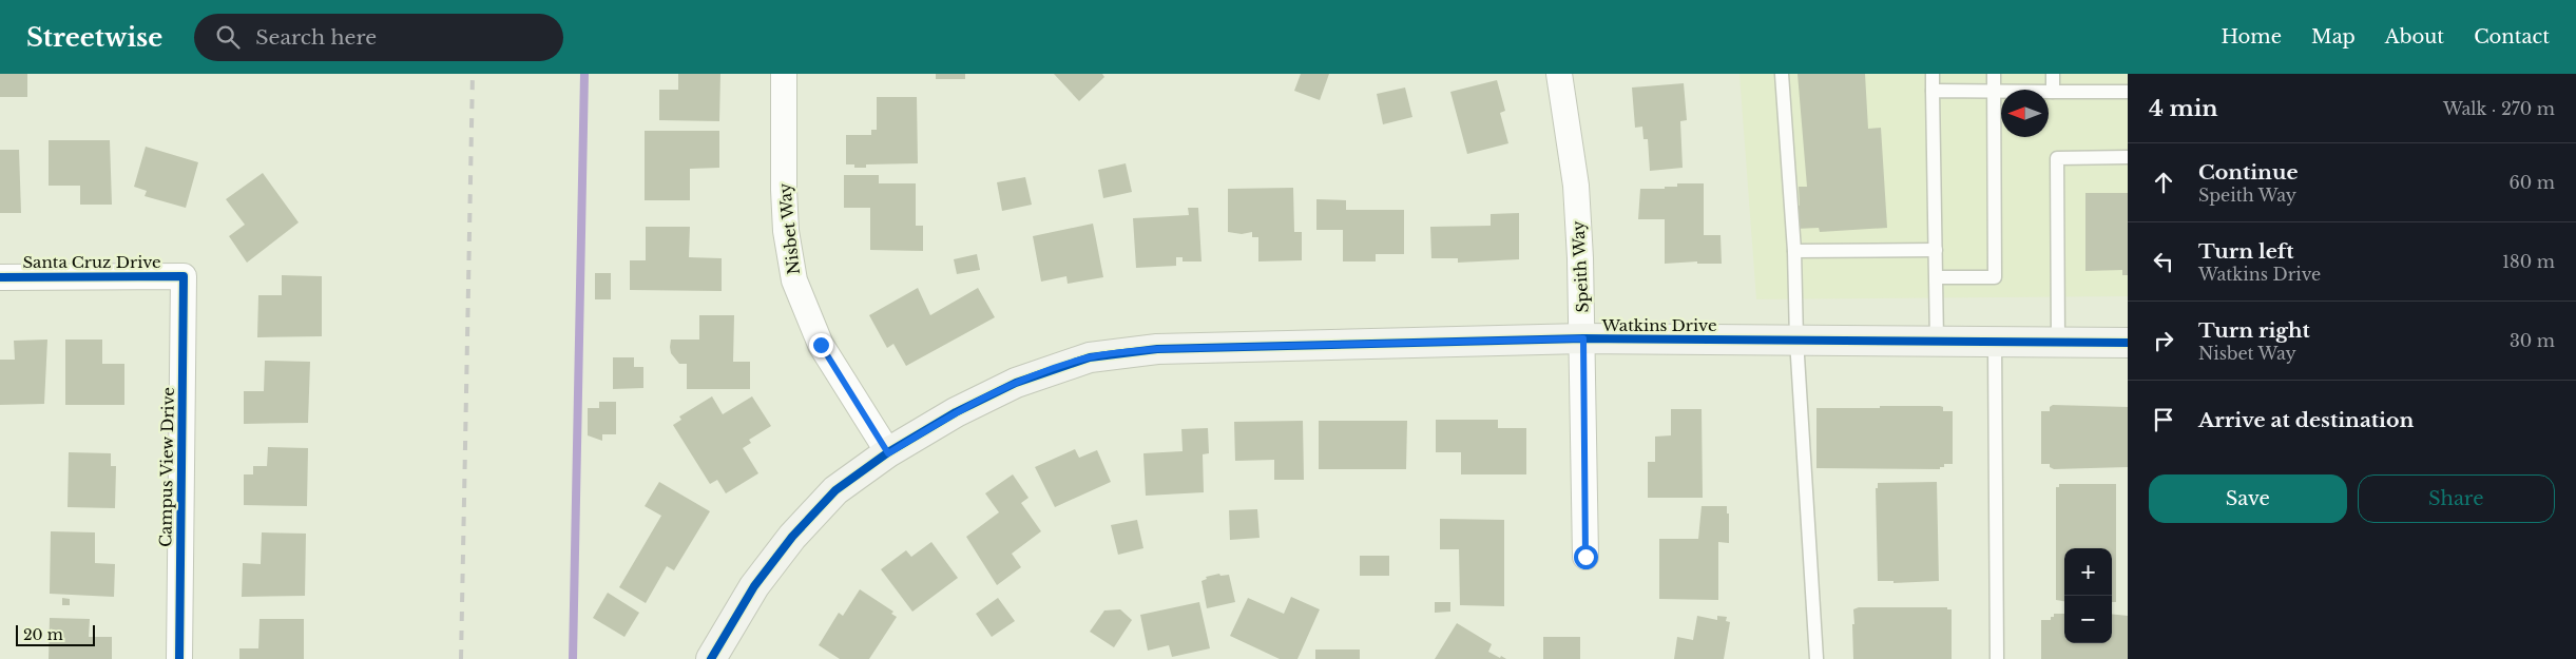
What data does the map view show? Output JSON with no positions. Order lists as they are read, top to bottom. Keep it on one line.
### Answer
{"streets":{"main road":["Watkins Drive"],"street":["Nisbet Way","Santa Cruz Drive","Speith Way","Campus View Drive"]},"crossings":[["Nisbet Way","Watkins Drive"],["Santa Cruz Drive","Campus View Drive"],["Speith Way","Watkins Drive"]],"scale_bar":"20 m","north":"left","page":{"header":"Streetwise","search":"Search here","nav":["Home","Map","About","Contact"],"heading":["4 min","Walk · 270 m"],"list":[["Continue","Speith Way","60 m"],["Turn left","Watkins Drive","180 m"],["Turn right","Nisbet Way","30 m"],"Arrive at destination"],"buttons":["Save","Share"],"map_buttons":["+","−"],"scale":"20 m"}}
